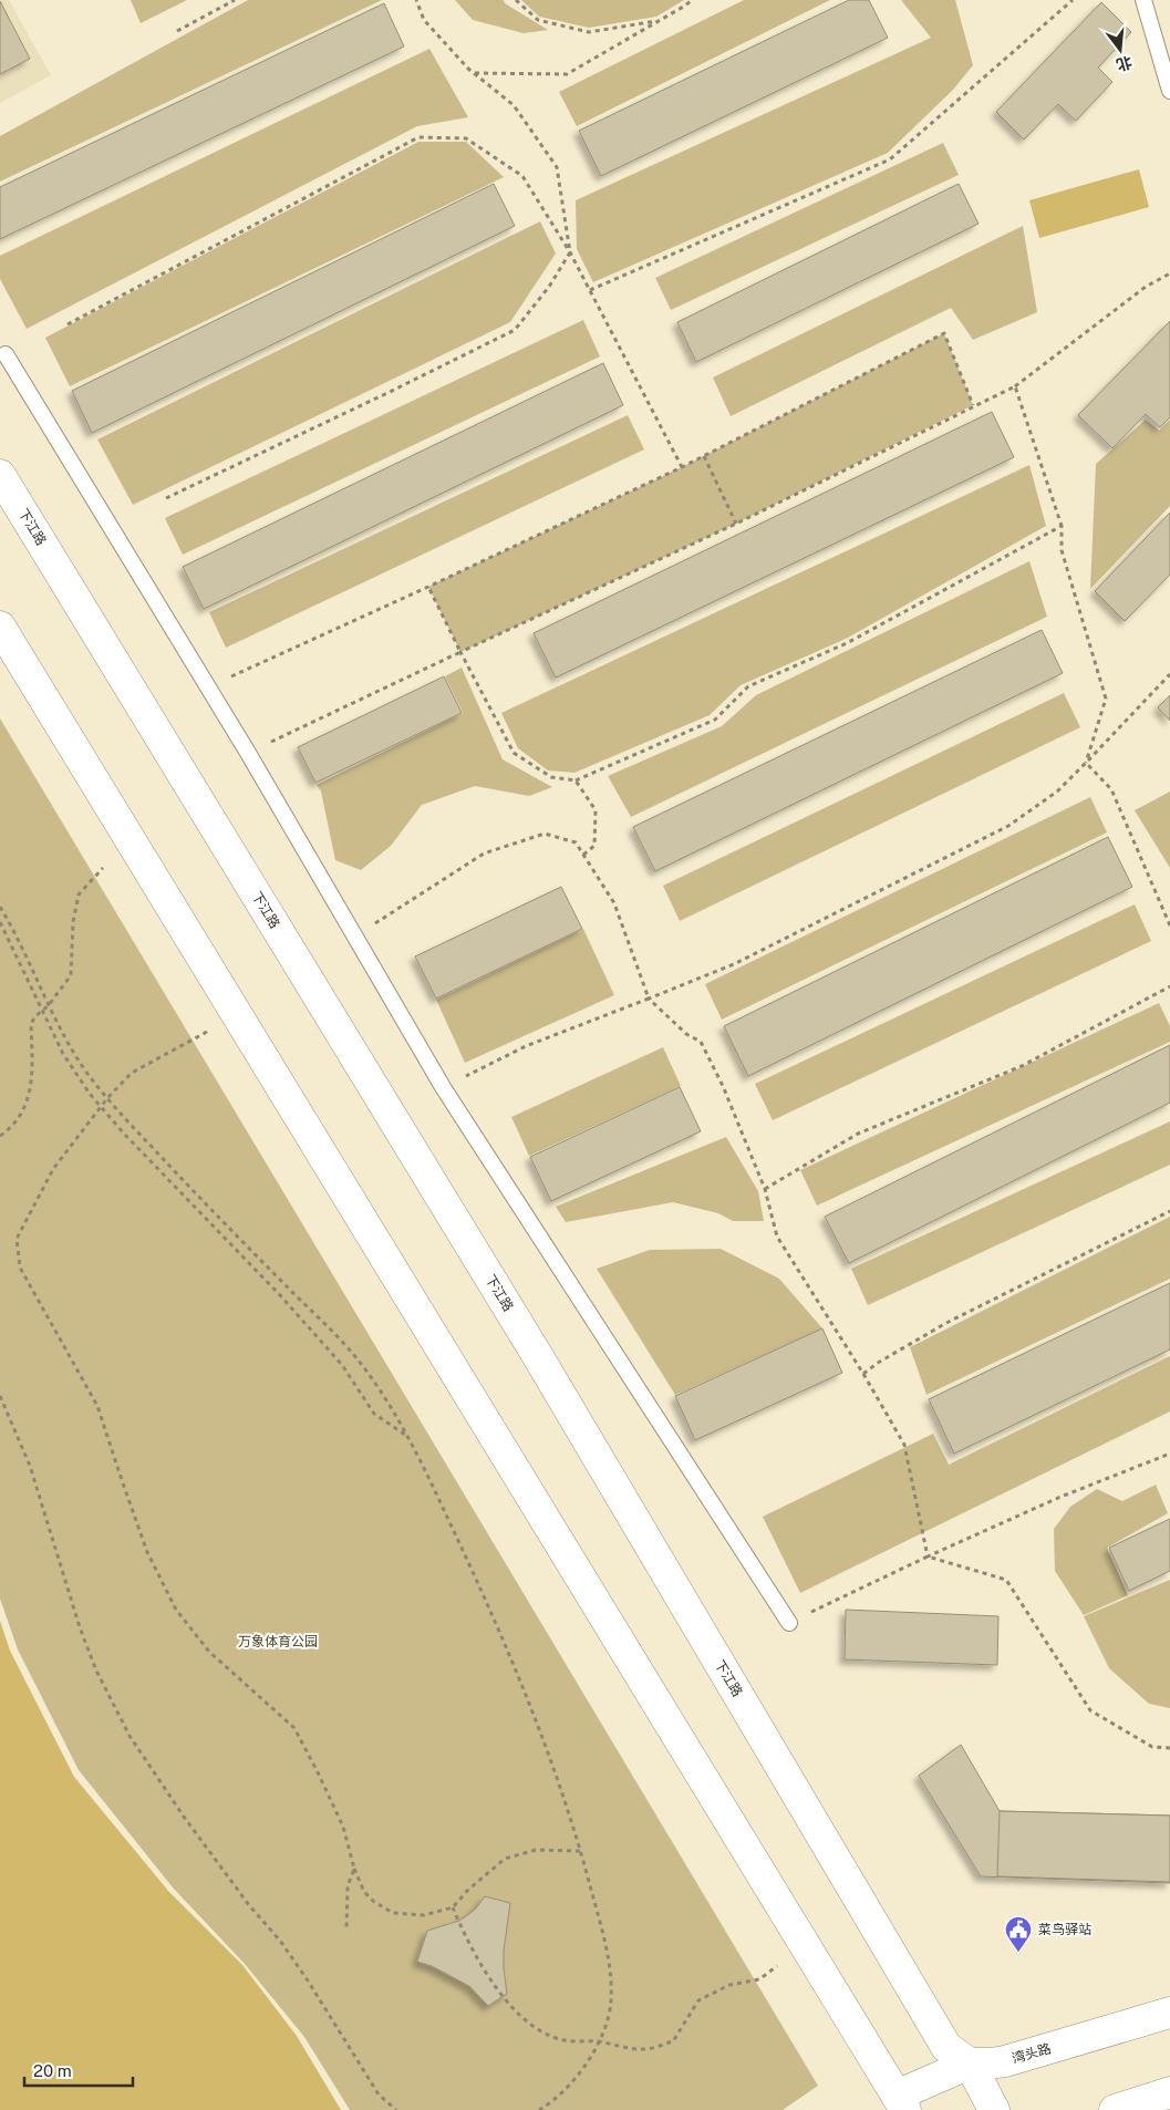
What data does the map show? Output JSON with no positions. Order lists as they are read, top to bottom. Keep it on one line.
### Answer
{"streets":{"main road":["下江路","湾头路"]},"crossings":[["下江路","湾头路"]],"parks":["万象体育公园"],"places":{"public building":["菜鸟驿站"]},"scale_bar":"20 m","north":"bottom"}
